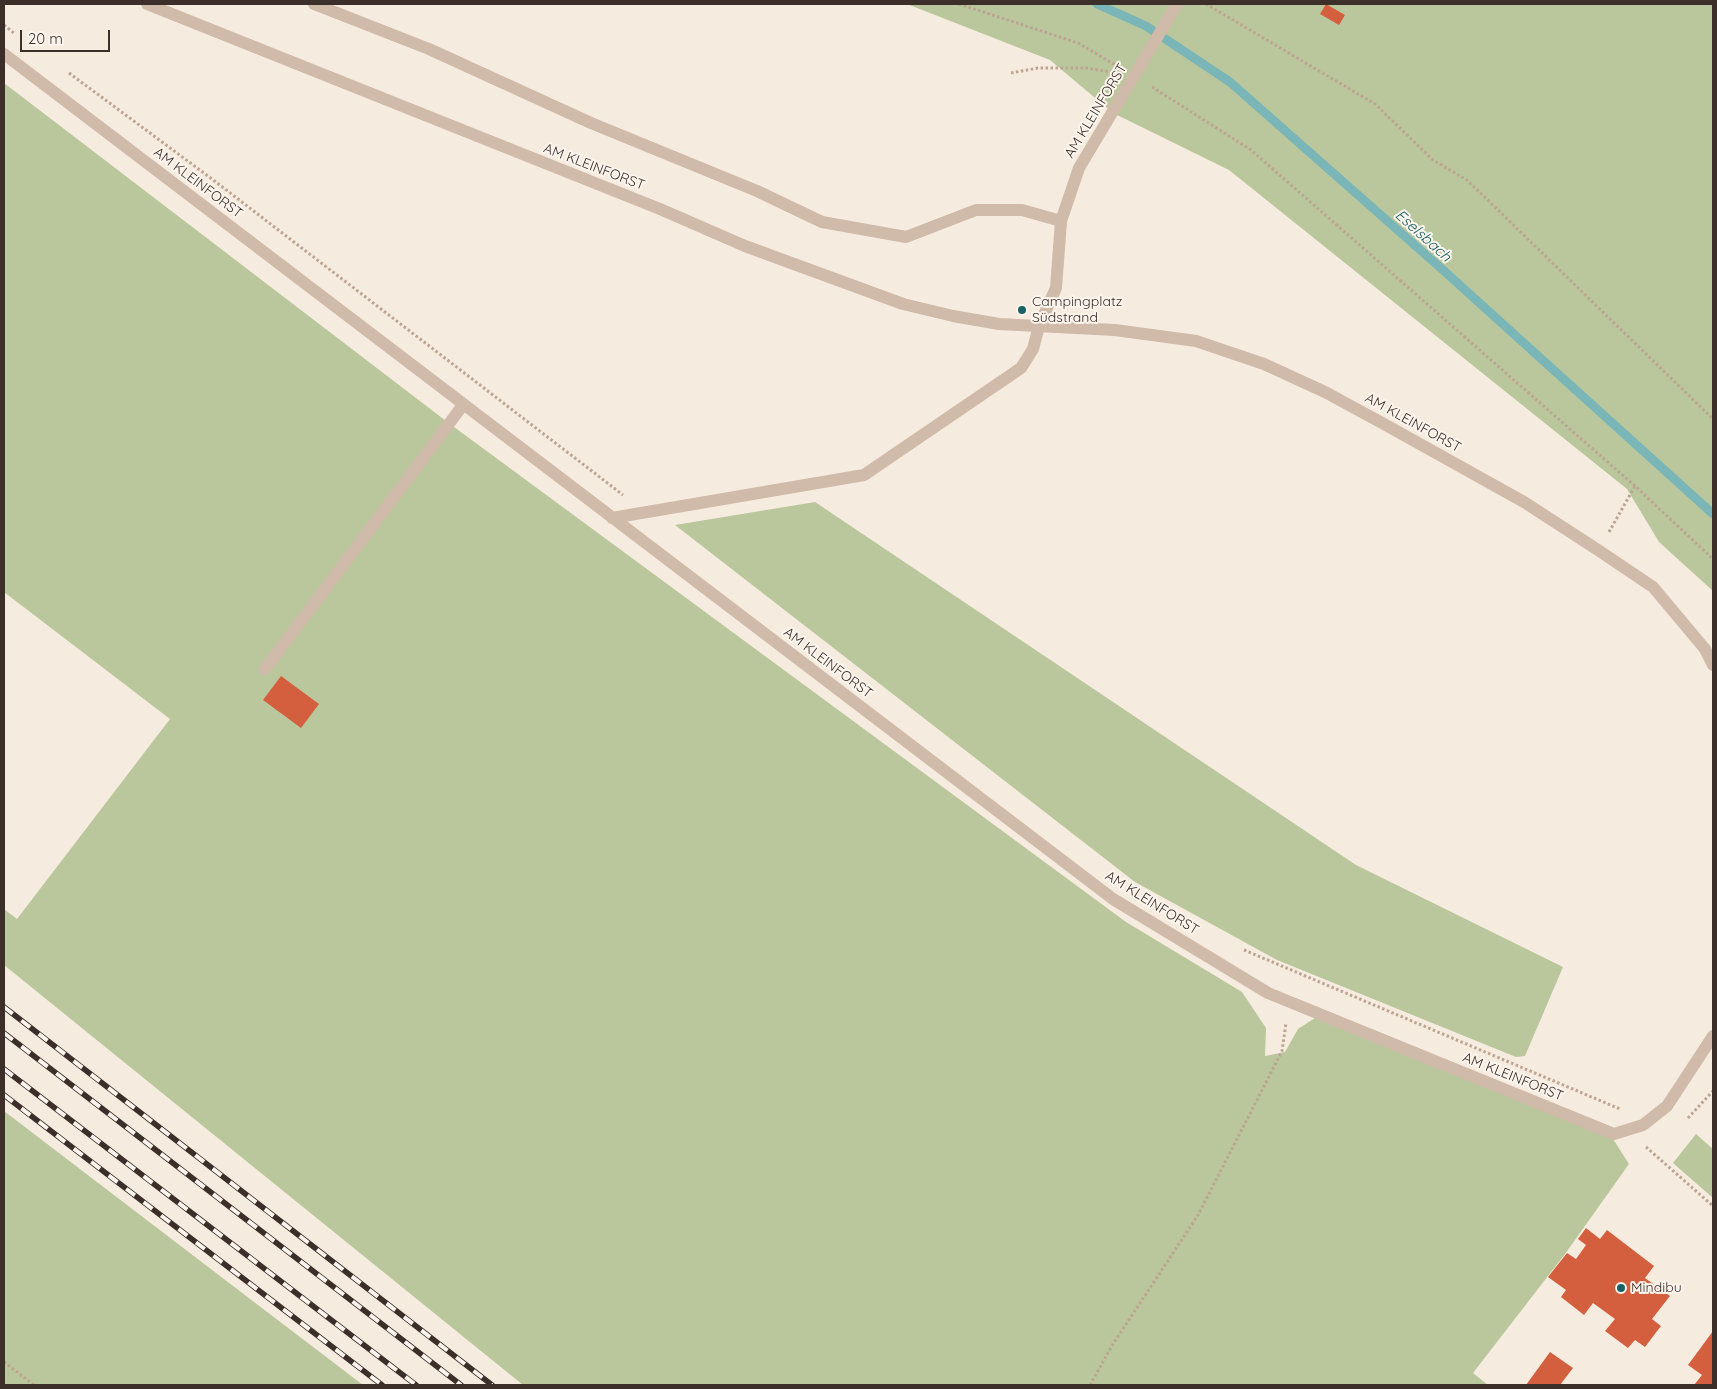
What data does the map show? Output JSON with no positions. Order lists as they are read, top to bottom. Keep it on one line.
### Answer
{"streets":{"street":["AM KLEINFORST"]},"water":["Eselsbach"],"places":["Campingplatz Südstrand","Mindibu"],"scale_bar":"20 m"}
